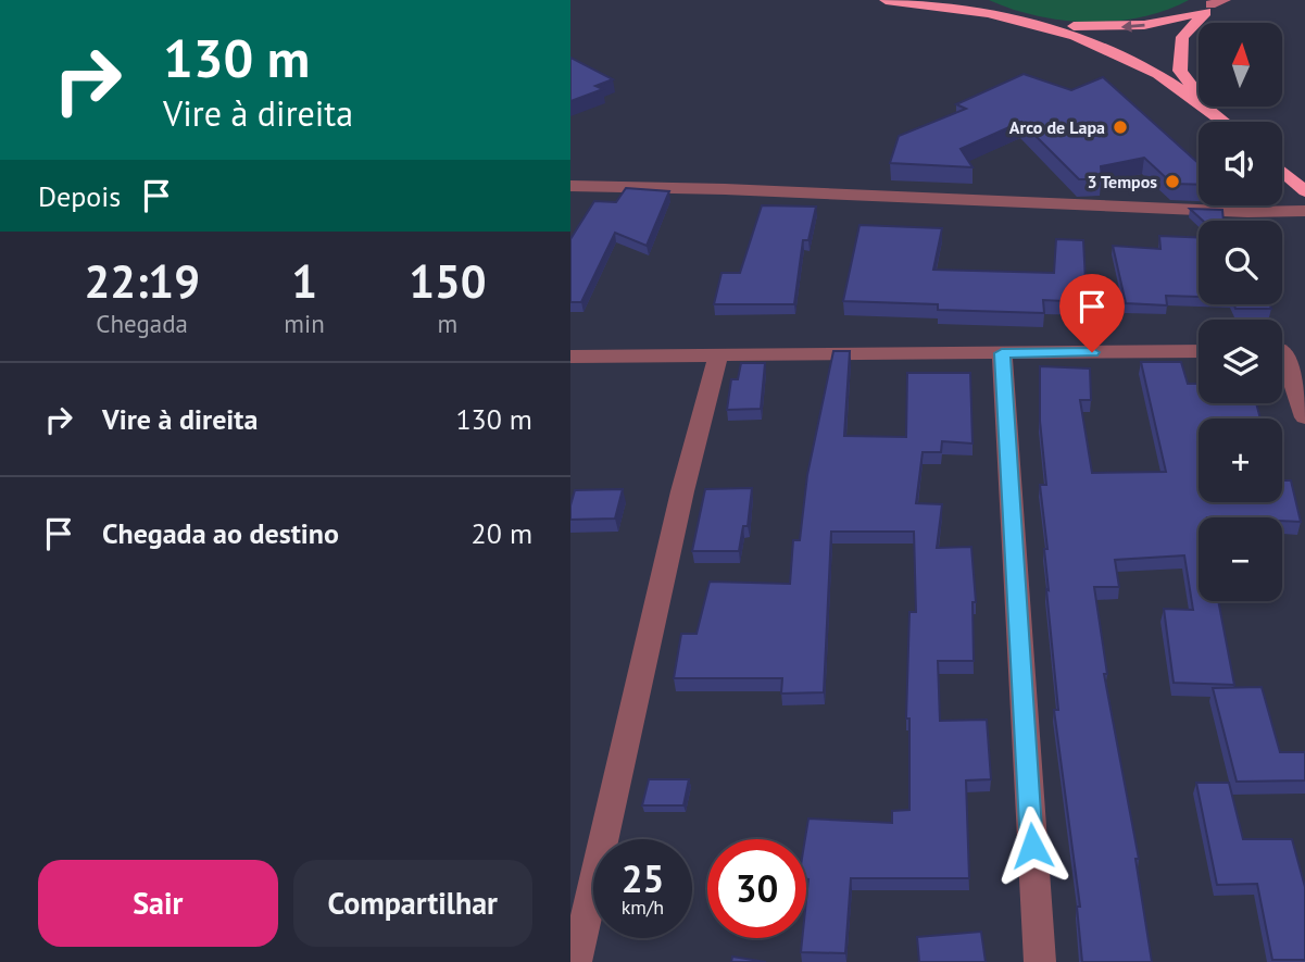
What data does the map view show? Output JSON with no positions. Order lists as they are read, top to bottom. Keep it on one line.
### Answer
{"places":["Arco de Lapa","3 Tempos"],"north":"top","page":{"turn":["130 m","Vire à direita"],"map_buttons":["+","−"],"then":"Depois","eta":["22:19","Chegada","1","min","150","m"],"list":[{"name":"Vire à direita","value":"130 m"},{"name":"Chegada ao destino","value":"20 m"}],"speed":"25 km/h","limit":"30","buttons":["Sair","Compartilhar"]}}
